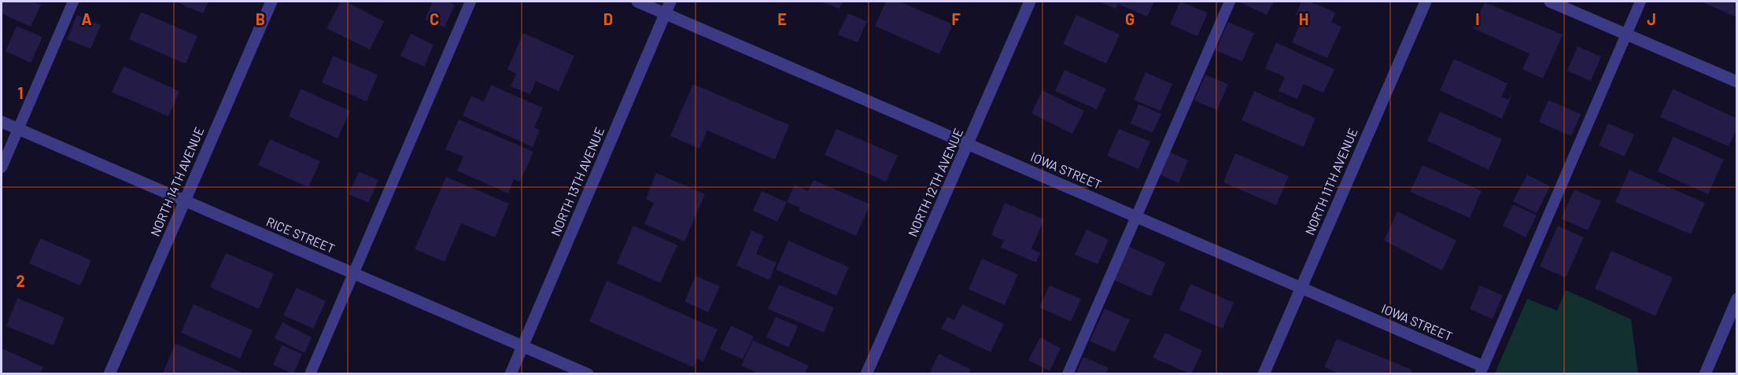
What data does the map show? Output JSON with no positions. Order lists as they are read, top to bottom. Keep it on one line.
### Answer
{"streets":{"street":["IOWA STREET","NORTH 14TH AVENUE","NORTH 13TH AVENUE","NORTH 11TH AVENUE","NORTH 12TH AVENUE","RICE STREET"]},"crossings":[["IOWA STREET","NORTH 13TH AVENUE"],["IOWA STREET","NORTH 11TH AVENUE"],["IOWA STREET","NORTH 12TH AVENUE"],["NORTH 14TH AVENUE","RICE STREET"],["NORTH 13TH AVENUE","RICE STREET"]],"grid":{"columns":["A","B","C","D","E","F","G","H","I","J"],"rows":["1","2"]}}
